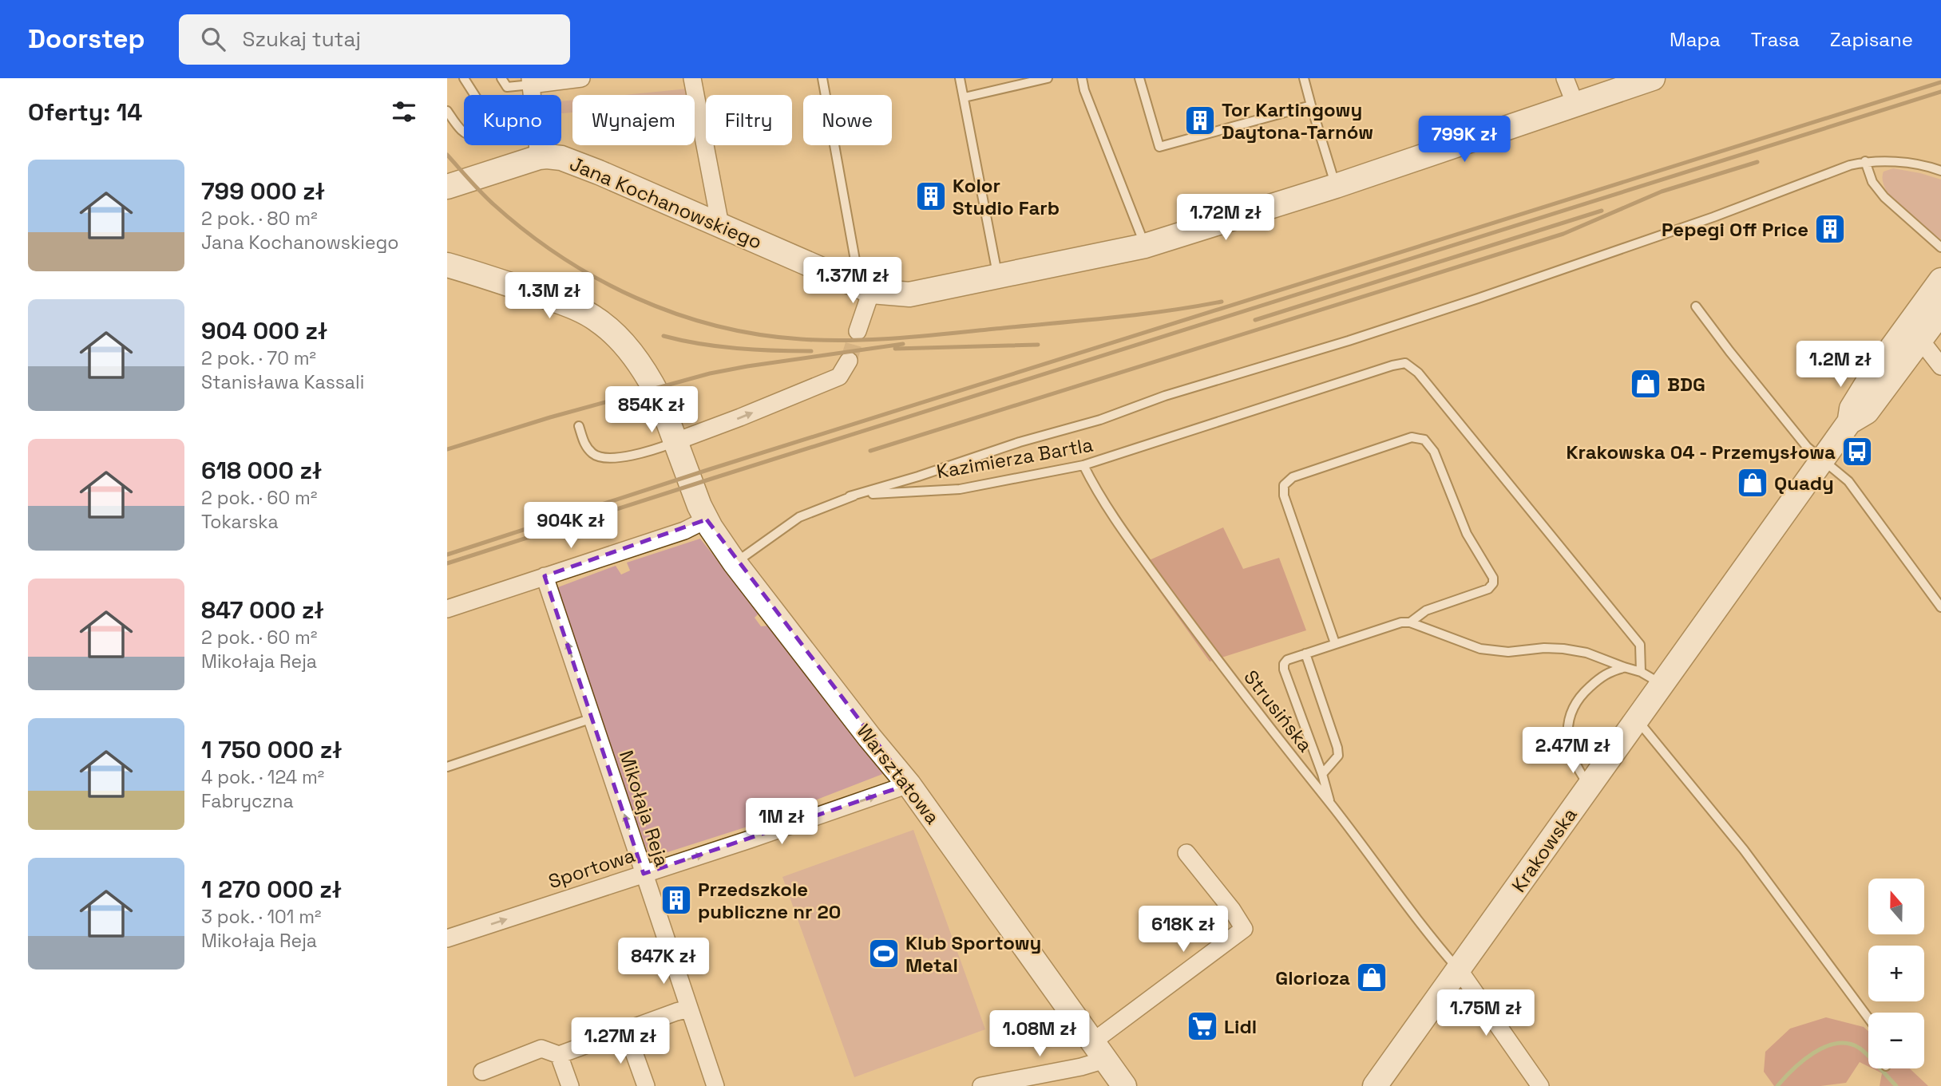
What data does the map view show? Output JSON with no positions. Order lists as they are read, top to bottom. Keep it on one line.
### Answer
{"streets":{"street":["Jana Kochanowskiego","Warsztatowa","Mikołaja Reja","Krakowska","Sportowa"],"lane":["Kazimierza Bartla","Strusińska"]},"crossings":[["Kazimierza Bartla","Strusińska"],["Kazimierza Bartla","Warsztatowa"],["Strusińska","Krakowska"],["Warsztatowa","Sportowa"],["Mikołaja Reja","Sportowa"]],"one_way":["Mikołaja Reja"],"places":{"building":["Tor Kartingowy Daytona-Tarnów","Kolor Studio Farb","Pepegi Off Price","Przedszkole publiczne nr 20"],"shop":["BDG","Quady","Glorioza"],"bus stop":["Krakowska 04 - Przemysłowa"],"sports":["Klub Sportowy Metal"],"supermarket":["Lidl"]},"north":"top","page":{"header":"Doorstep","search":"Szukaj tutaj","nav":["Mapa","Trasa","Zapisane"],"heading":"Oferty: 14","chip":["Kupno","Wynajem","Filtry","Nowe"],"price":["799K zł","1.72M zł","1.37M zł","1.3M zł","1.2M zł","854K zł","904K zł","2.47M zł","1M zł","618K zł","847K zł","1.75M zł","1.08M zł","1.27M zł"],"list":[{"name":"799 000 zł","note":"2 pok. · 80 m² · Jana Kochanowskiego"},{"name":"904 000 zł","note":"2 pok. · 70 m² · Stanisława Kassali"},{"name":"618 000 zł","note":"2 pok. · 60 m² · Tokarska"},{"name":"847 000 zł","note":"2 pok. · 60 m² · Mikołaja Reja"},{"name":"1 750 000 zł","note":"4 pok. · 124 m² · Fabryczna"},{"name":"1 270 000 zł","note":"3 pok. · 101 m² · Mikołaja Reja"}],"map_buttons":["+","−"]}}
